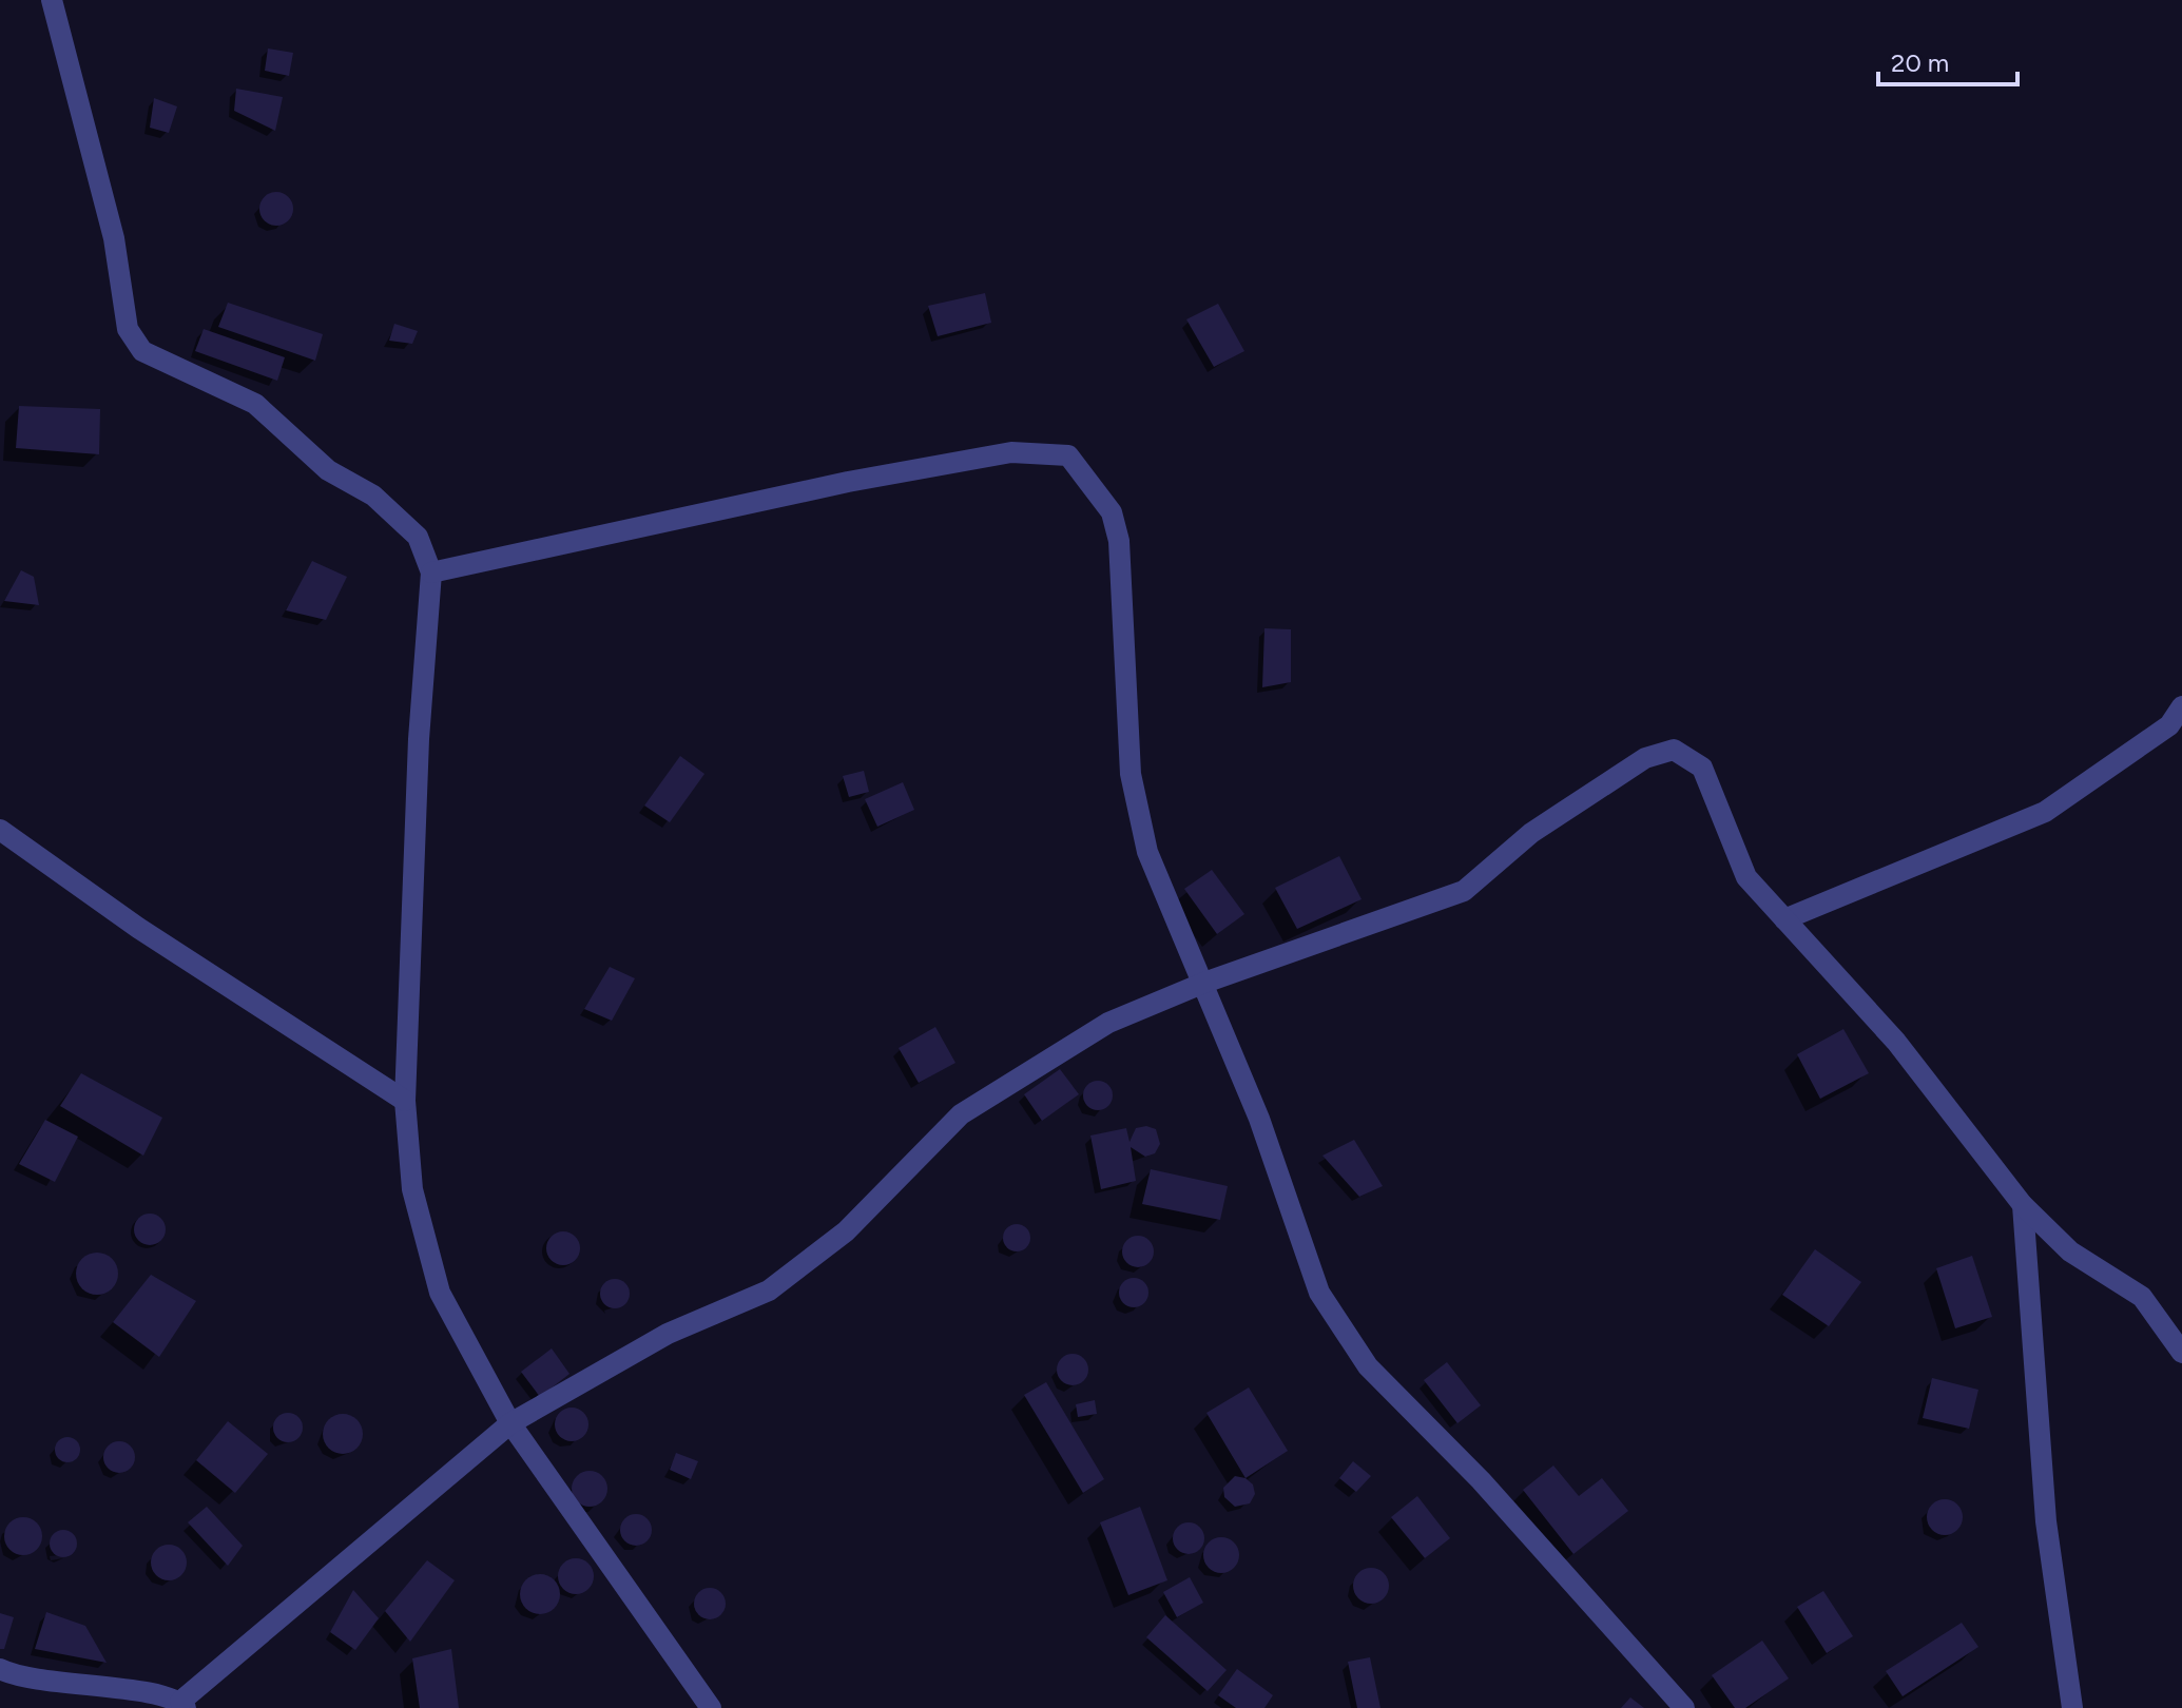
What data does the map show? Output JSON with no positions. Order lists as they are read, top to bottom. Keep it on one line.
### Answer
{"scale_bar":"20 m"}
